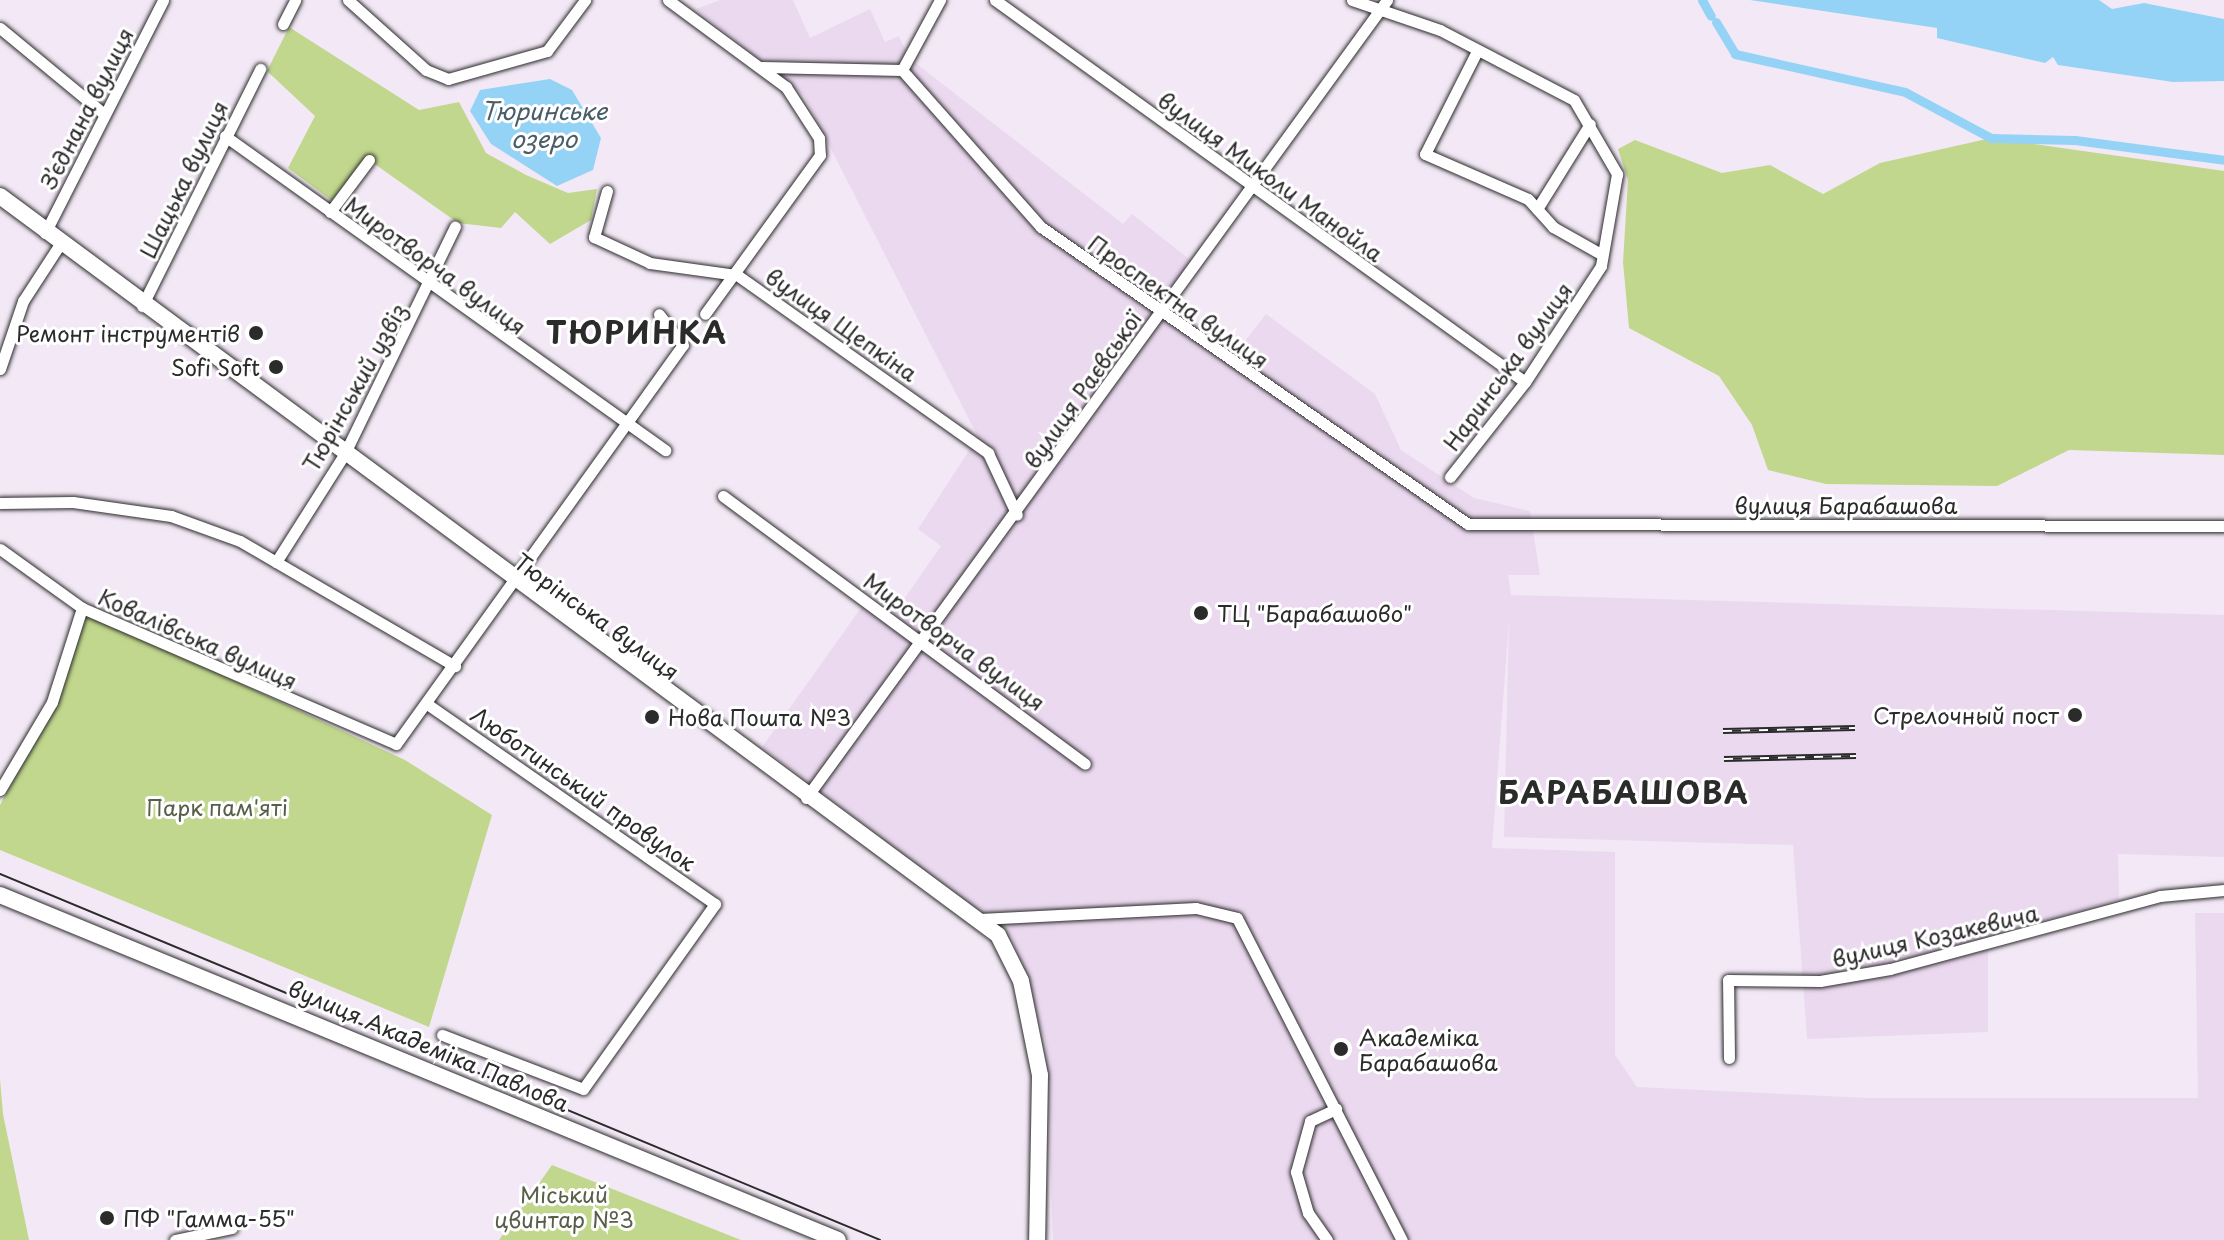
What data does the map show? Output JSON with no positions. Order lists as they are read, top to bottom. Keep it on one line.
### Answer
{"streets":{"main road":["Тюрінська вулиця","вулиця Академіка Павлова"],"street":["З’єднана вулиця","вулиця Миколи Манойла","Шацька вулиця","Миротворча вулиця","Проспектна вулиця","вулиця Щепкіна","Наринська вулиця","Тюрінський узвіз","вулиця Раєвської","вулиця Барабашова","Ковалівська вулиця","Люботинський провулок","вулиця Козакевича"]},"crossings":[["З’єднана вулиця","Тюрінська вулиця"],["вулиця Миколи Манойла","Наринська вулиця"],["вулиця Миколи Манойла","вулиця Раєвської"],["Шацька вулиця","Миротворча вулиця"],["Шацька вулиця","Тюрінська вулиця"],["Миротворча вулиця","Тюрінський узвіз"],["Миротворча вулиця","вулиця Раєвської"],["Проспектна вулиця","вулиця Раєвської"],["Проспектна вулиця","вулиця Барабашова"],["вулиця Щепкіна","вулиця Раєвської"],["Тюрінський узвіз","Тюрінська вулиця"],["вулиця Раєвської","Тюрінська вулиця"],["Ковалівська вулиця","Люботинський провулок"]],"districts":["ТЮРИНКА","БАРАБАШОВА"],"water":["Тюринське озеро"],"parks":["Парк пам'яті","Міський цвинтар №3"],"places":["Ремонт інструментів","Sofi Soft","ТЦ \"Барабашово\"","Стрелочный пост","Нова Пошта №3","Академіка Барабашова","ПФ \"Гамма-55\""]}
